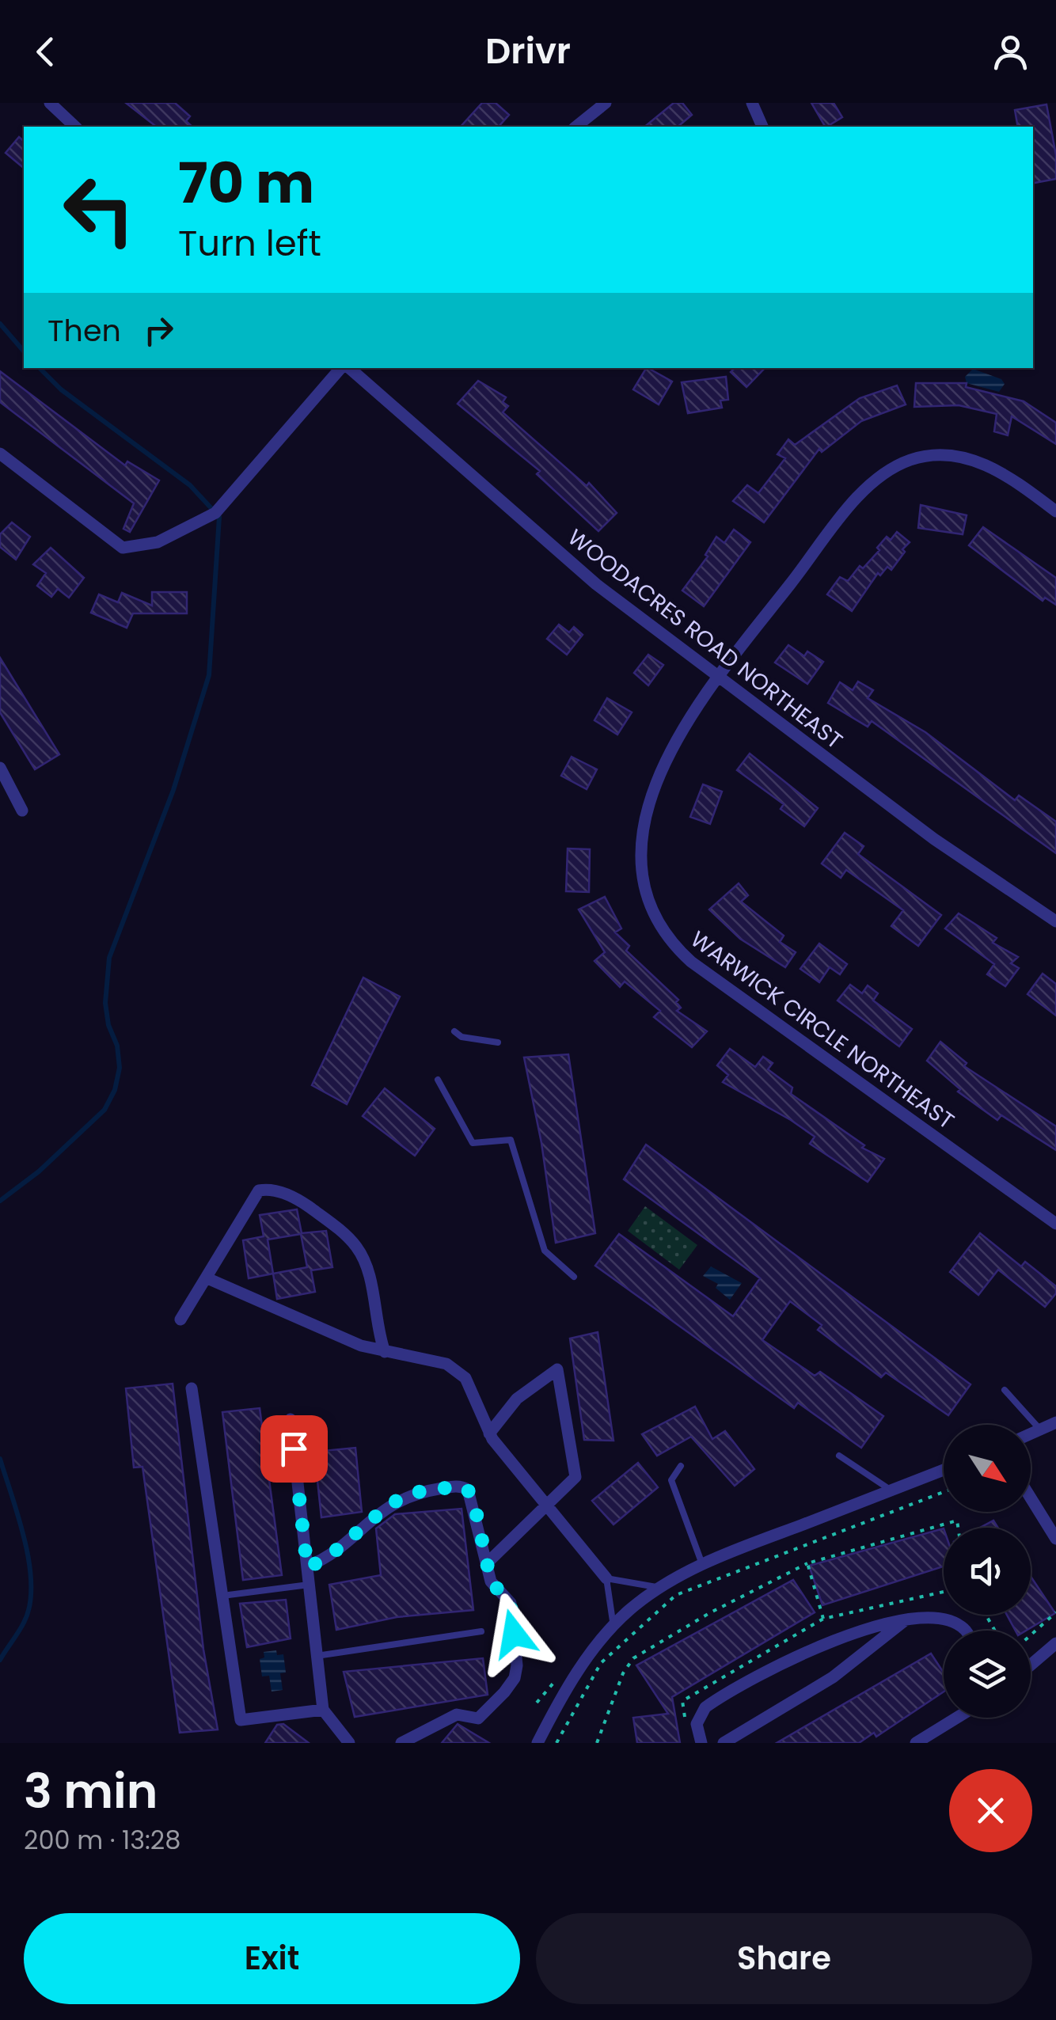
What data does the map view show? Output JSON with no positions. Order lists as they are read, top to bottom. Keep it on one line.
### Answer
{"streets":{"street":["WOODACRES ROAD NORTHEAST","WARWICK CIRCLE NORTHEAST"]},"crossings":[["WOODACRES ROAD NORTHEAST","WARWICK CIRCLE NORTHEAST"]],"north":"bottom right","page":{"header":"Drivr","turn":["70 m","Turn left"],"then":"Then","heading":["3 min","200 m · 13:28"],"buttons":["Exit","Share"]}}
